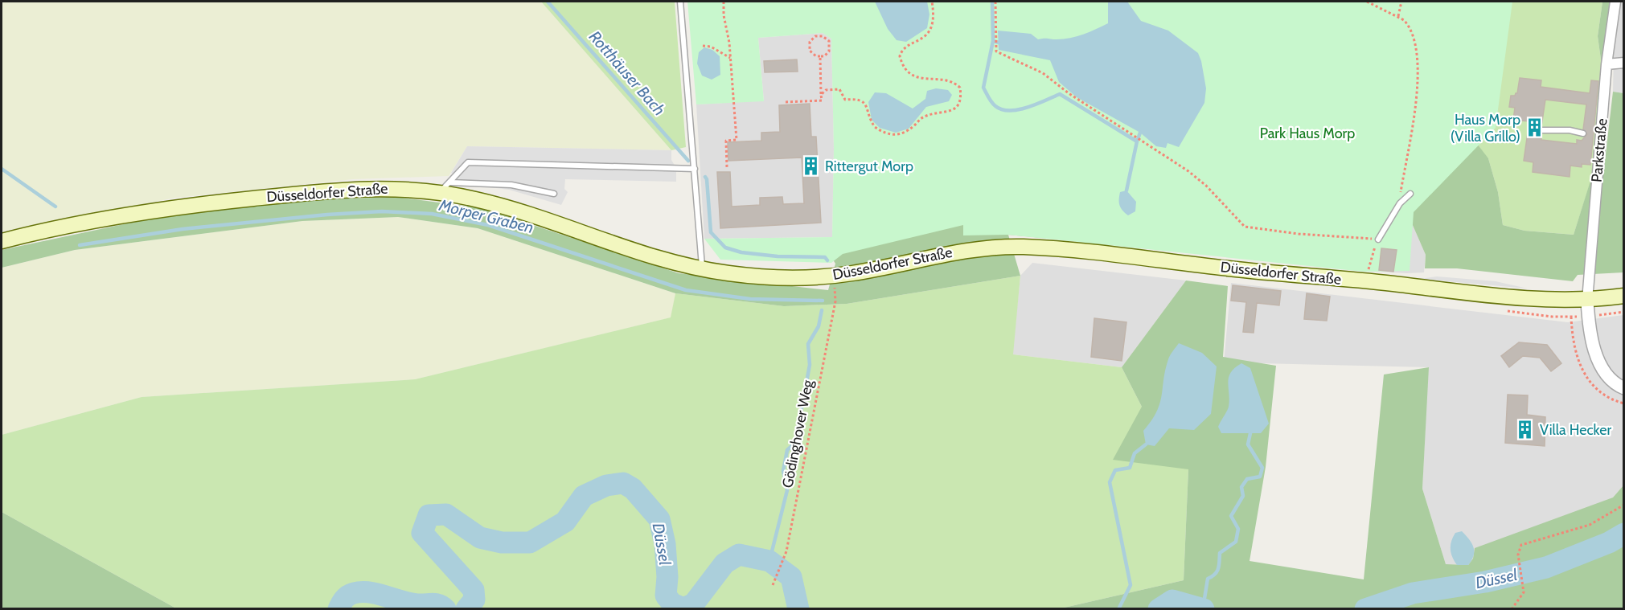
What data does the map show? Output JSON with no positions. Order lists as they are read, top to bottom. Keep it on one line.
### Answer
{"streets":{"main road":["Düsseldorfer Straße"],"street":["Parkstraße"],"path":["Gödinghover Weg"]},"crossings":[["Parkstraße","Düsseldorfer Straße"]],"water":["Rotthäuser Bach","Morper Graben","Düssel"],"parks":["Park Haus Morp"],"places":{"building":["Haus Morp (Villa Grillo)","Rittergut Morp","Villa Hecker"]}}
